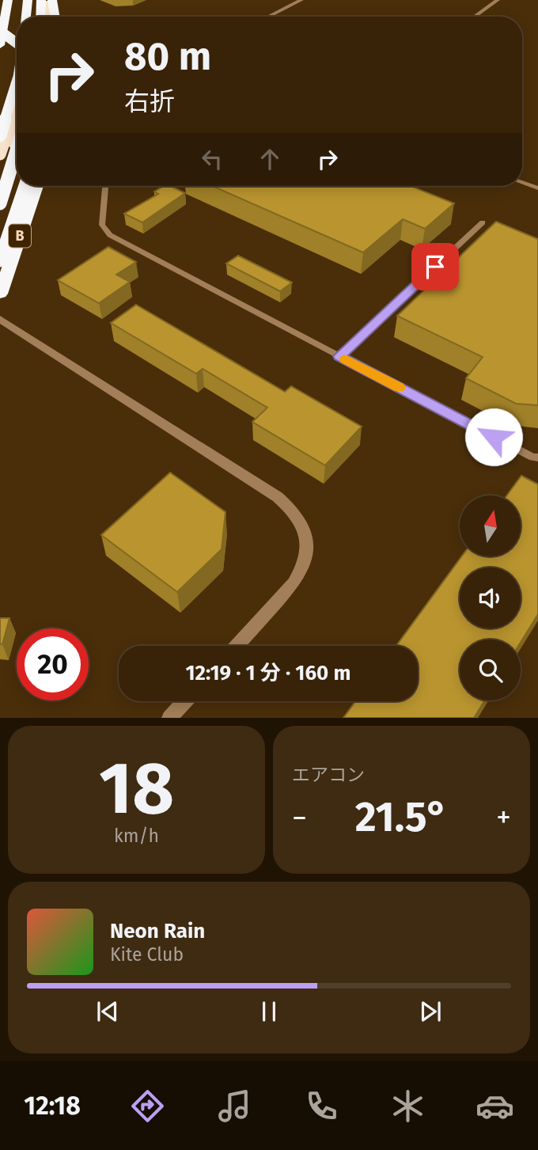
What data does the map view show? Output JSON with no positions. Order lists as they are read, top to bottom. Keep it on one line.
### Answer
{"streets":{"highway":["B"]},"north":"top","page":{"turn":["80 m","右折"],"limit":"20","trip":"12:19 · 1 分 · 160 m","tile":[["18","km/h"],"エアコン"],"heat":["−","21.5°","+"],"song":["Neon Rain","Kite Club"],"tabs":"12:18"}}
